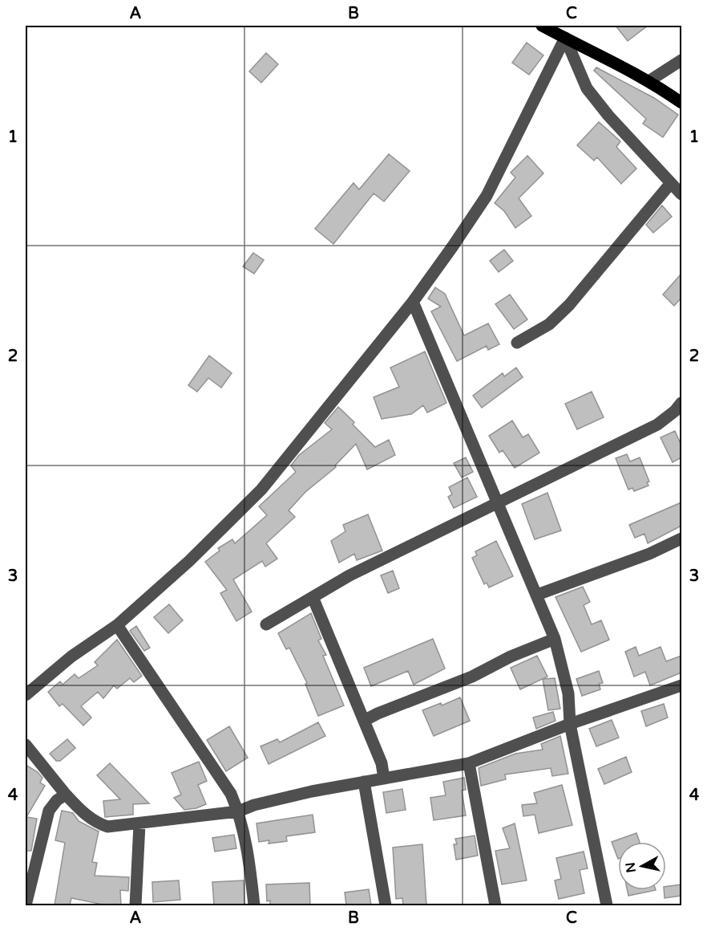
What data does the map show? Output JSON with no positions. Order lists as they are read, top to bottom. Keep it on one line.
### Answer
{"north":"left","grid":{"columns":["A","B","C"],"rows":["1","2","3","4"]}}
